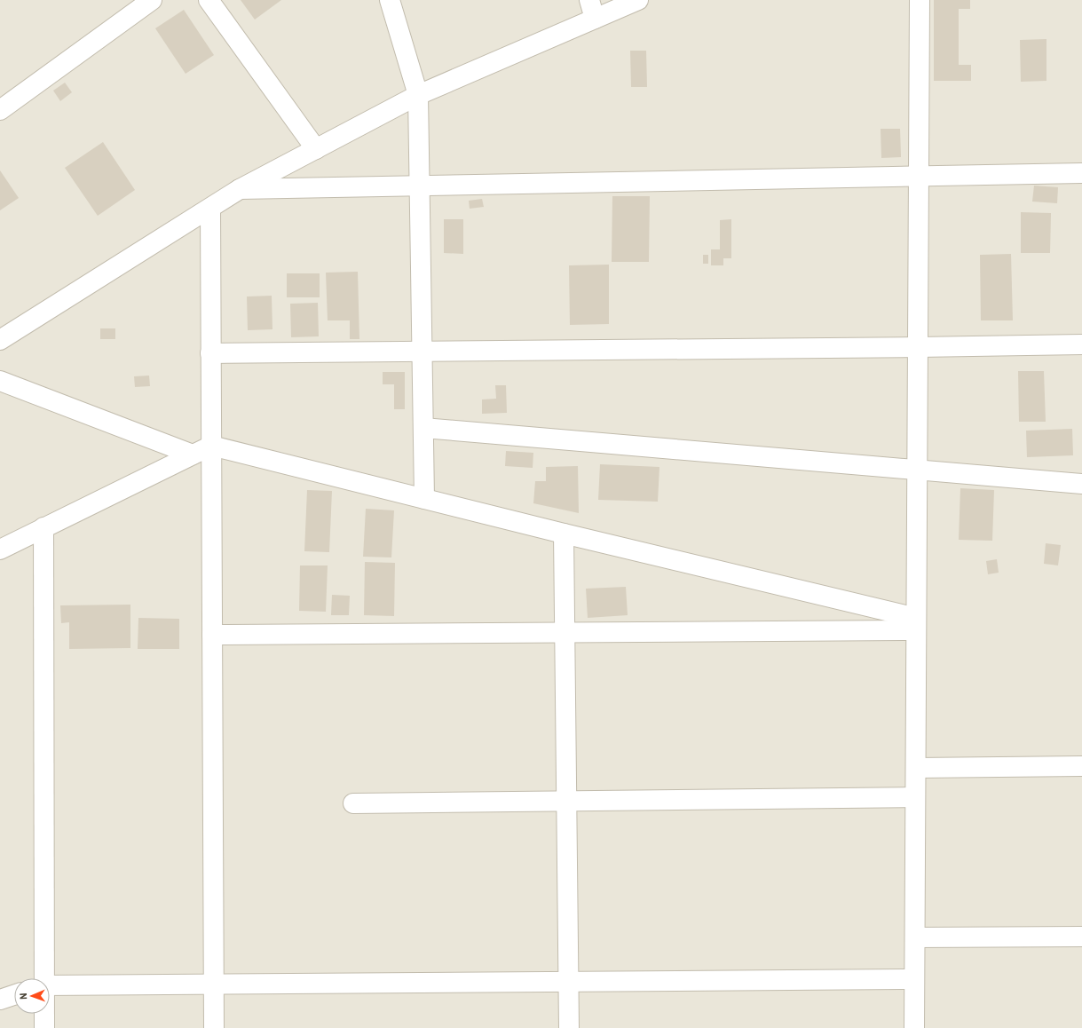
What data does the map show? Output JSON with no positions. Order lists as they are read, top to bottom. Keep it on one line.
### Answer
{"north":"left"}
